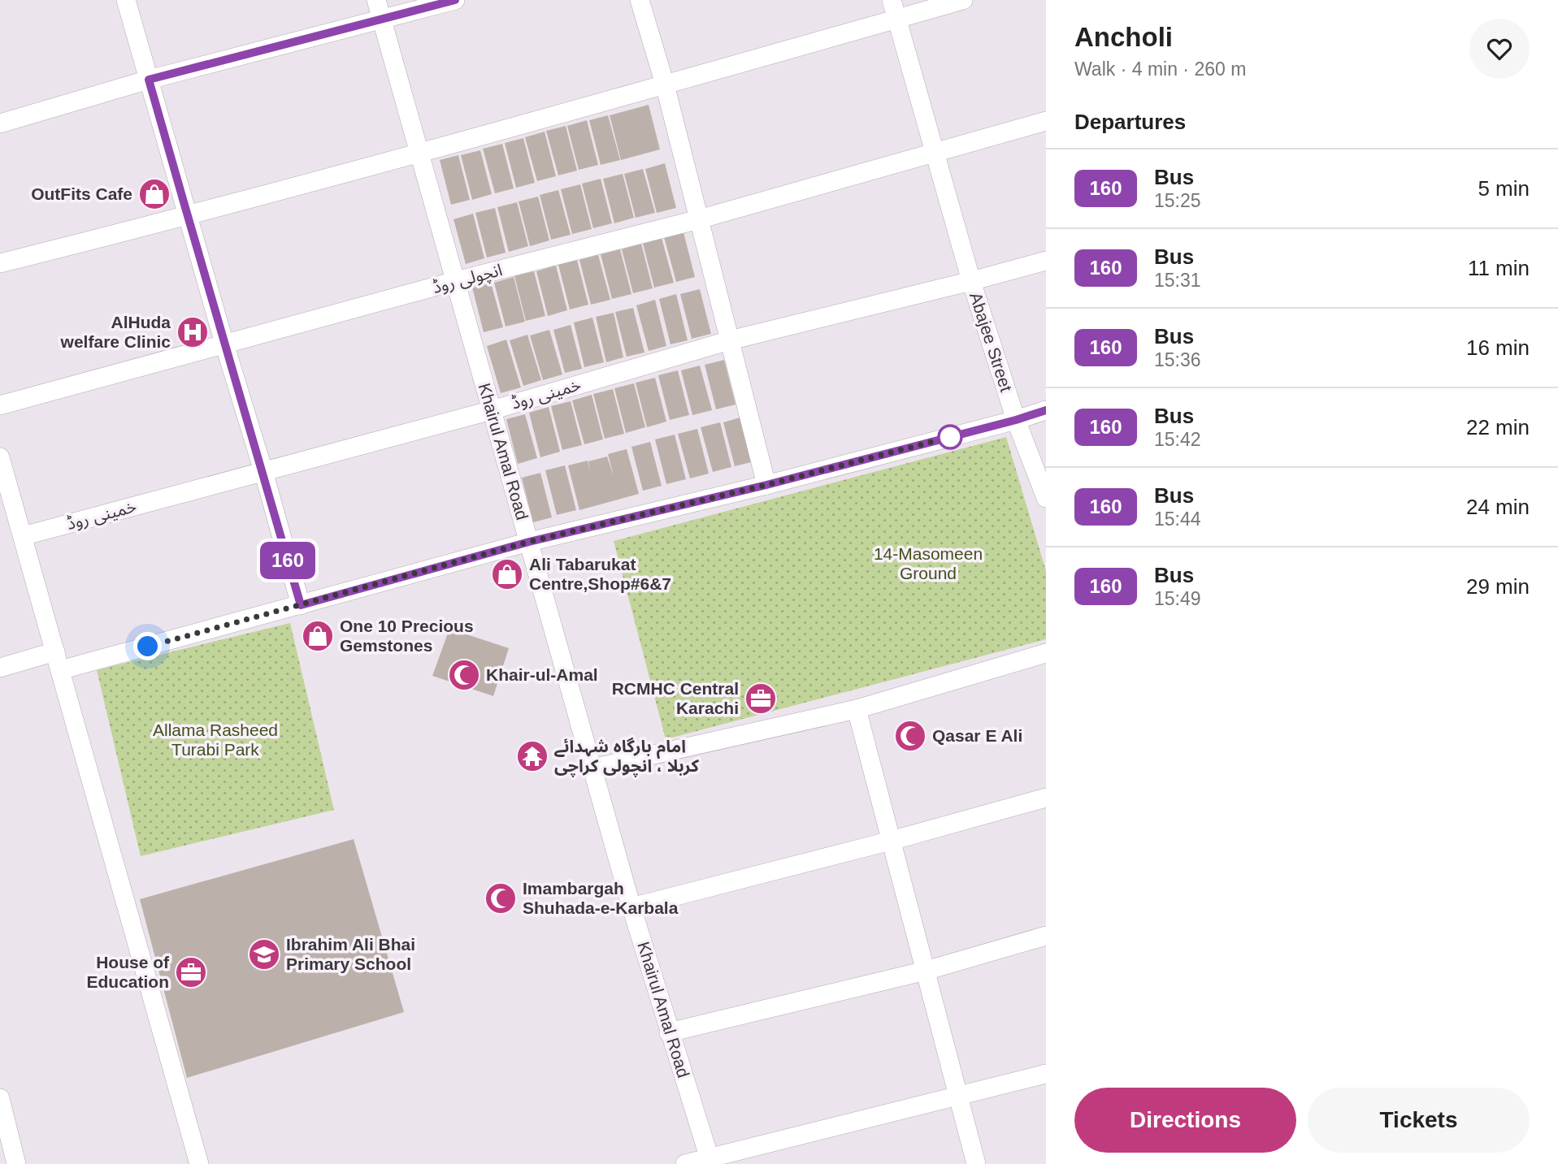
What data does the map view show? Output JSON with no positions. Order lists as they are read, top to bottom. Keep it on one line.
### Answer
{"streets":{"street":["انچولی روڈ","Abajee Street","خمینی روڈ","Khairul Amal Road"]},"crossings":[["انچولی روڈ","Abajee Street"],["انچولی روڈ","Khairul Amal Road"],["Abajee Street","خمینی روڈ"],["خمینی روڈ","Khairul Amal Road"]],"parks":["14-Masomeen Ground","Allama Rasheed Turabi Park"],"places":{"shop":["OutFits Cafe","Ali Tabarukat Centre,Shop#6&7","One 10 Precious Gemstones"],"hospital":["AlHuda welfare Clinic"],"mosque":["Khair-ul-Amal","Qasar E Ali","Imambargah Shuhada-e-Karbala"],"office":["RCMHC Central Karachi","House of Education"],"temple":["امام بارگاہ شہدائے کربلا ، انچولی کراچی"],"school or university":["Ibrahim Ali Bhai Primary School"]},"lines":["bus line 160"],"page":{"on_map":"160","heading":[["Ancholi","Walk · 4 min · 260 m"],"Departures"],"list":[{"mark":"160","name":"Bus","note":"15:25","value":"5 min"},{"mark":"160","name":"Bus","note":"15:31","value":"11 min"},{"mark":"160","name":"Bus","note":"15:36","value":"16 min"},{"mark":"160","name":"Bus","note":"15:42","value":"22 min"},{"mark":"160","name":"Bus","note":"15:44","value":"24 min"},{"mark":"160","name":"Bus","note":"15:49","value":"29 min"}],"buttons":["Directions","Tickets"]}}
